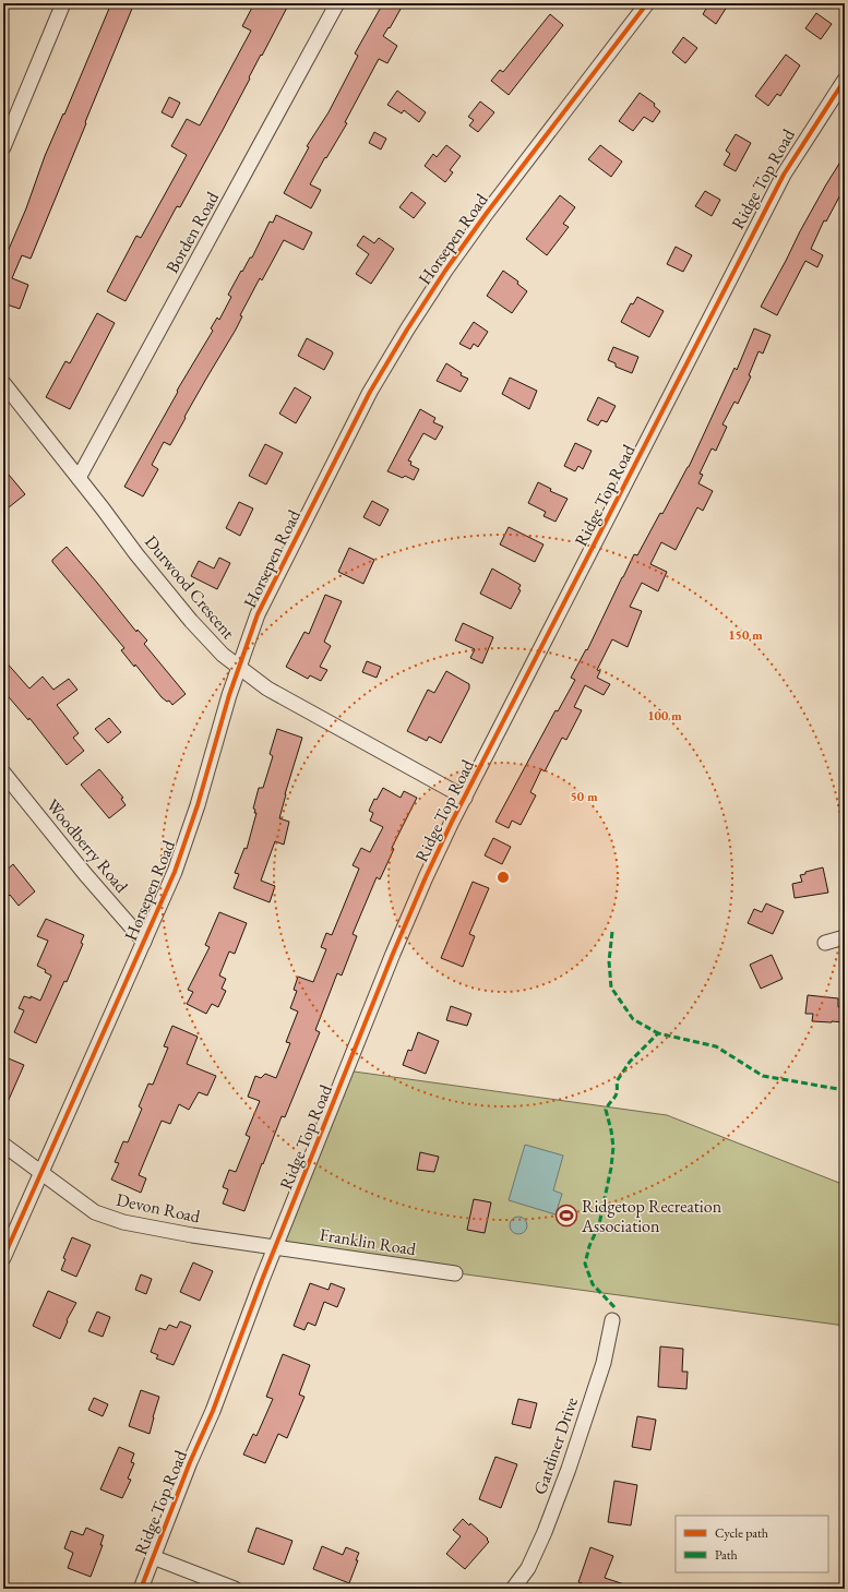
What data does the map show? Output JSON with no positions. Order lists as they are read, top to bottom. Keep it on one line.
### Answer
{"streets":{"street":["Ridge Top Road","Borden Road","Horsepen Road","Durwood Crescent","Woodberry Road","Devon Road","Franklin Road","Gardiner Drive"]},"crossings":[["Ridge Top Road","Durwood Crescent"],["Ridge Top Road","Devon Road"],["Ridge Top Road","Franklin Road"],["Borden Road","Durwood Crescent"],["Horsepen Road","Durwood Crescent"],["Horsepen Road","Woodberry Road"],["Horsepen Road","Devon Road"],["Devon Road","Franklin Road"]],"places":{"sports":["Ridgetop Recreation Association"]},"legend":["Cycle path","Path"],"rings":["150 m","100 m","50 m"]}
